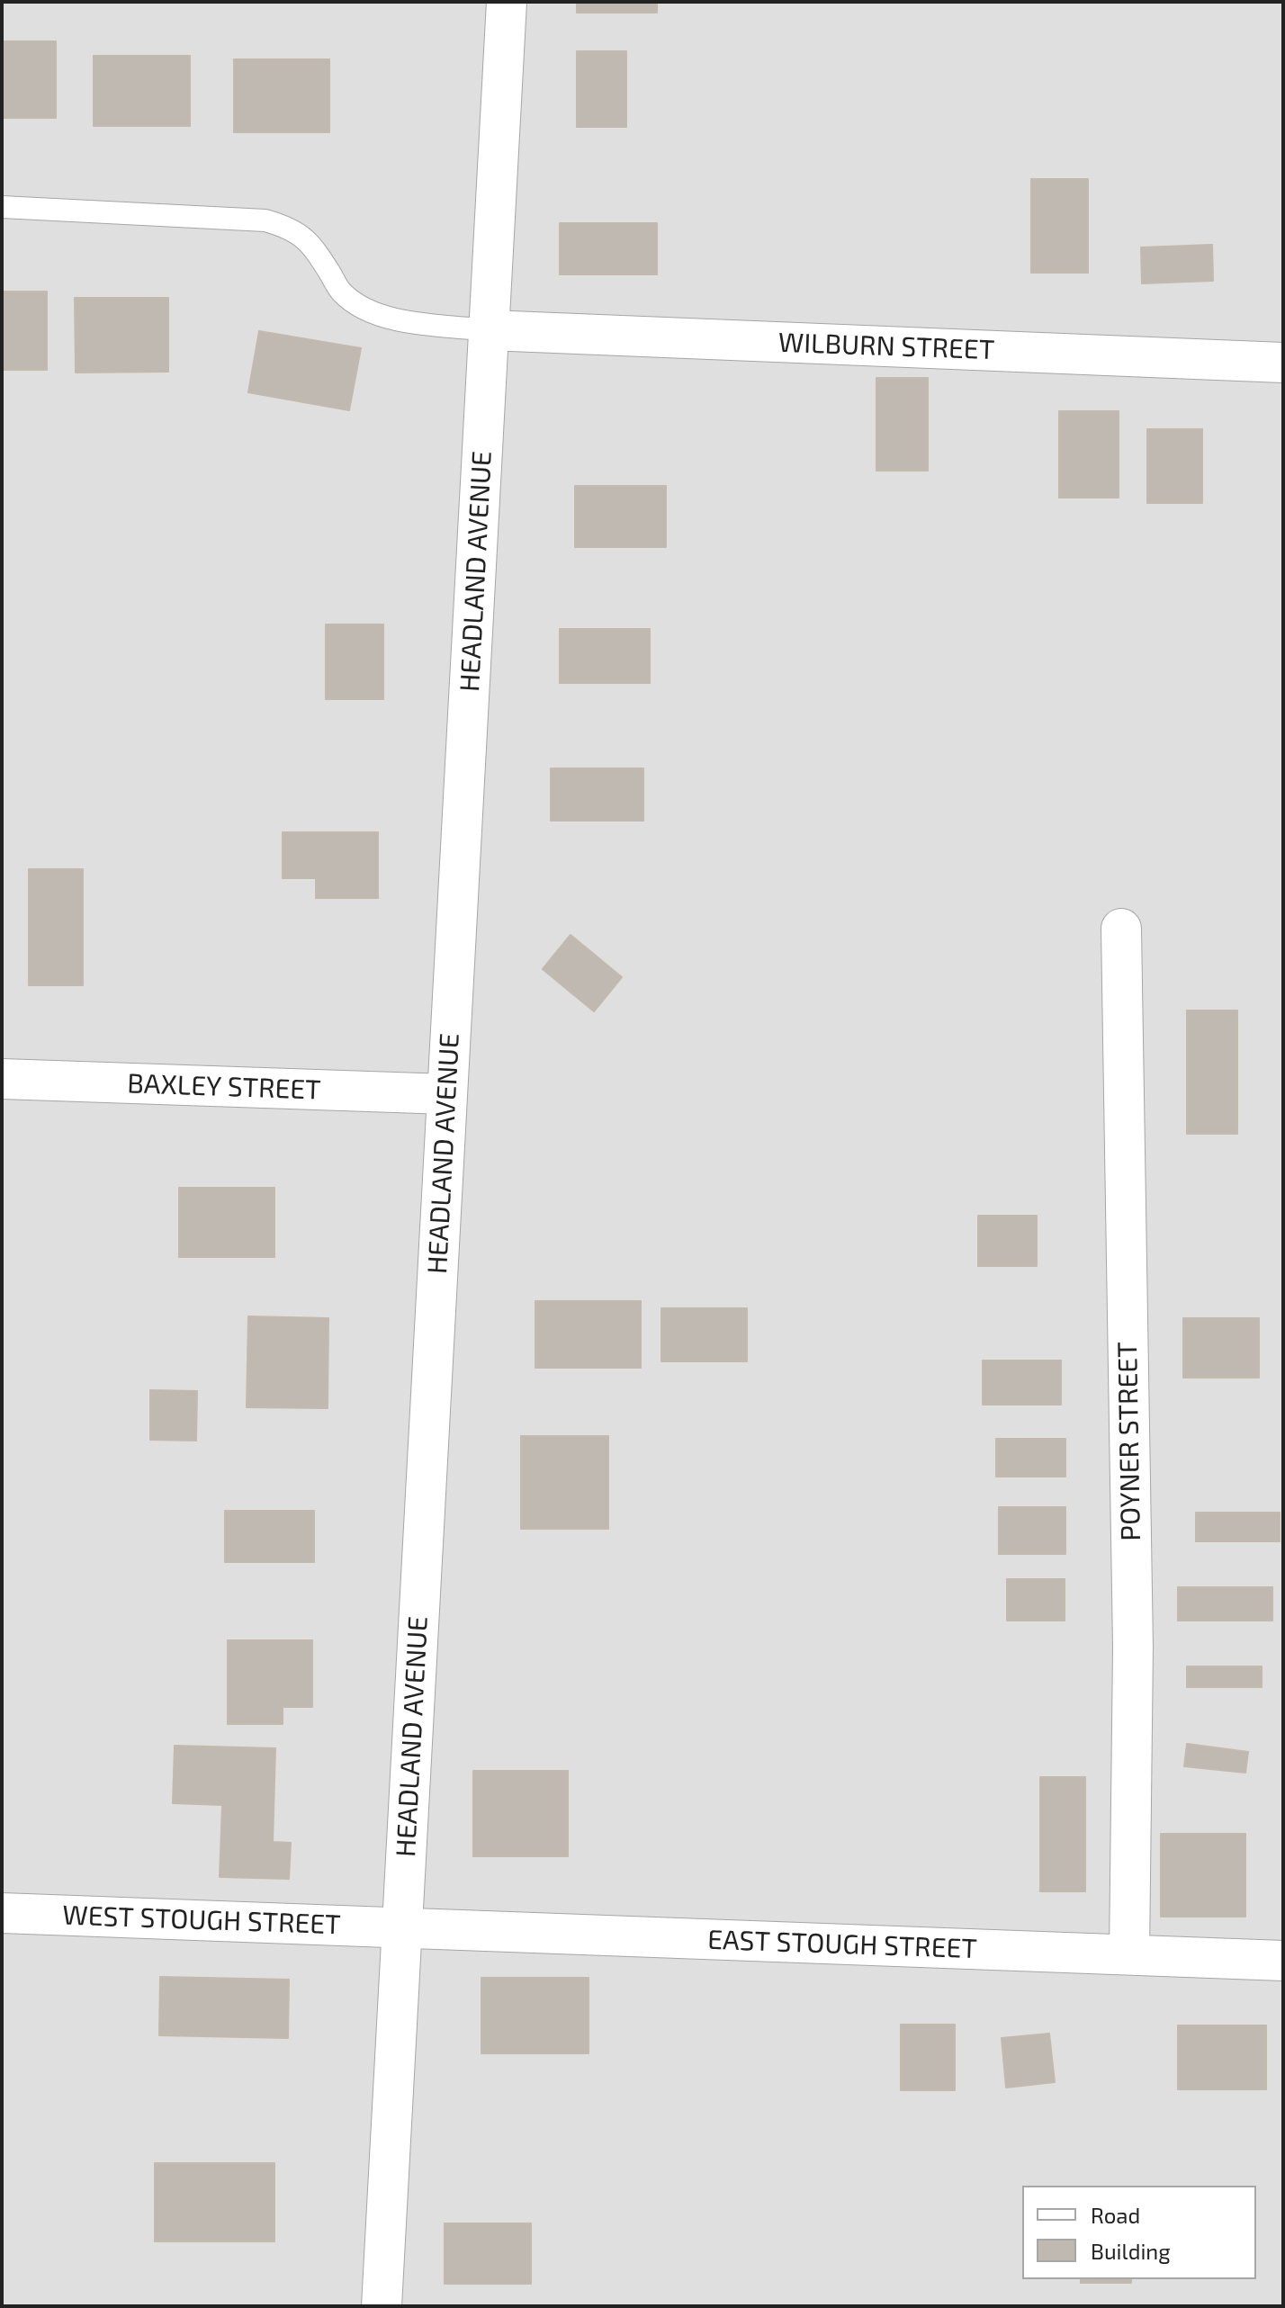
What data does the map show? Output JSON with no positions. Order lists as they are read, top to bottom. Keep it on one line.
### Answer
{"streets":{"street":["WILBURN STREET","HEADLAND AVENUE","BAXLEY STREET","POYNER STREET","WEST STOUGH STREET","EAST STOUGH STREET"]},"crossings":[["WILBURN STREET","HEADLAND AVENUE"],["HEADLAND AVENUE","BAXLEY STREET"],["HEADLAND AVENUE","WEST STOUGH STREET"],["HEADLAND AVENUE","EAST STOUGH STREET"],["POYNER STREET","EAST STOUGH STREET"],["WEST STOUGH STREET","EAST STOUGH STREET"]],"legend":["Road","Building"]}
